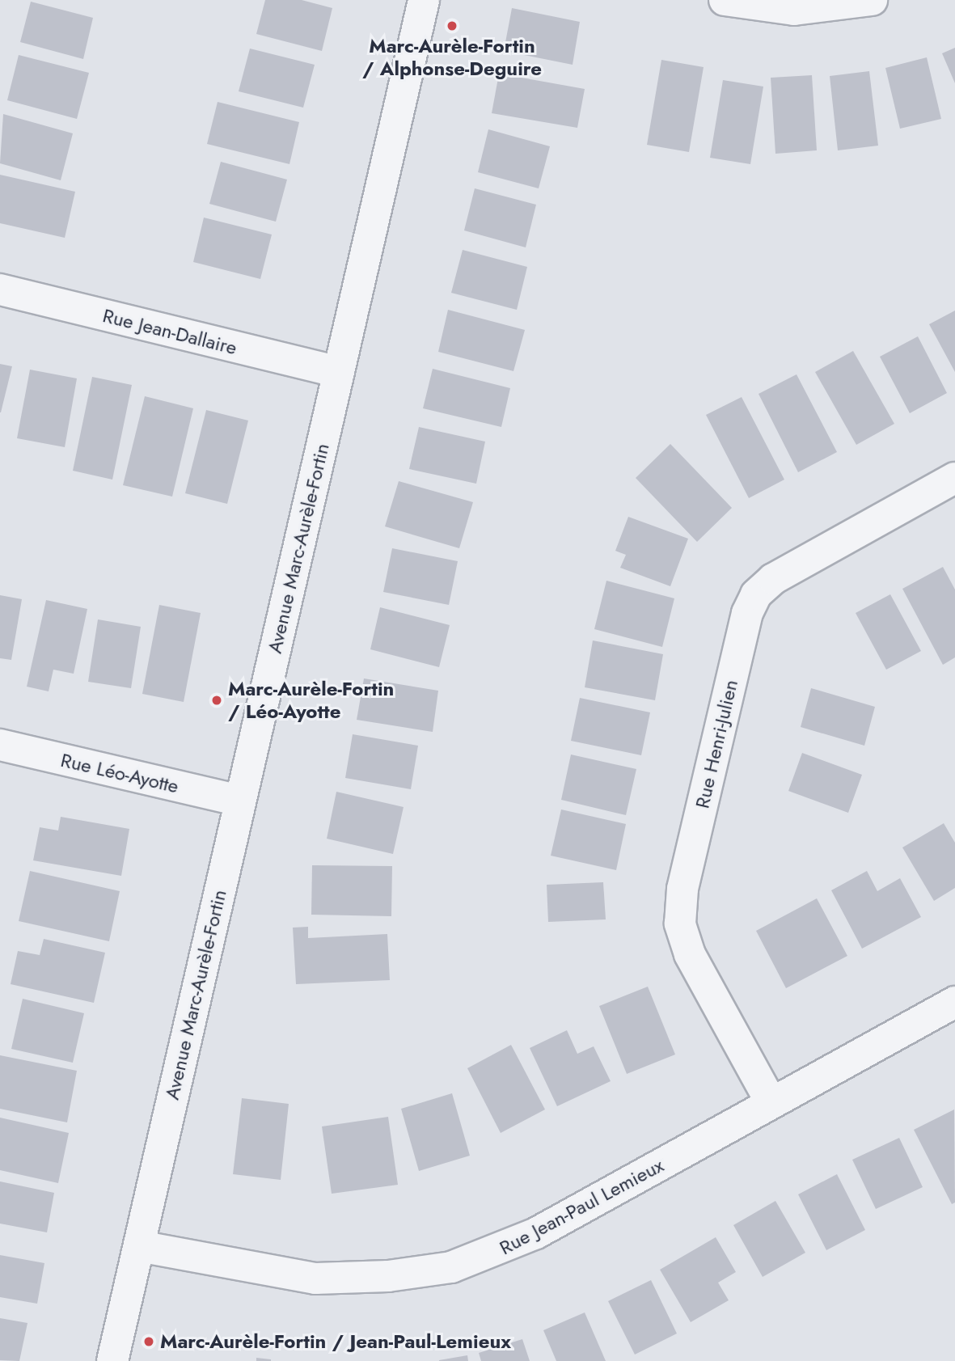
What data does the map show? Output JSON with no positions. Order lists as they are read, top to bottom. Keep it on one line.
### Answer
{"streets":{"street":["Rue Jean-Dallaire","Avenue Marc-Aurèle-Fortin","Rue Henri-Julien","Rue Léo-Ayotte","Rue Jean-Paul Lemieux"]},"crossings":[["Rue Jean-Dallaire","Avenue Marc-Aurèle-Fortin"],["Avenue Marc-Aurèle-Fortin","Rue Léo-Ayotte"],["Avenue Marc-Aurèle-Fortin","Rue Jean-Paul Lemieux"],["Rue Henri-Julien","Rue Jean-Paul Lemieux"]],"places":["Marc-Aurèle-Fortin / Alphonse-Deguire","Marc-Aurèle-Fortin / Léo-Ayotte","Marc-Aurèle-Fortin / Jean-Paul-Lemieux"]}
